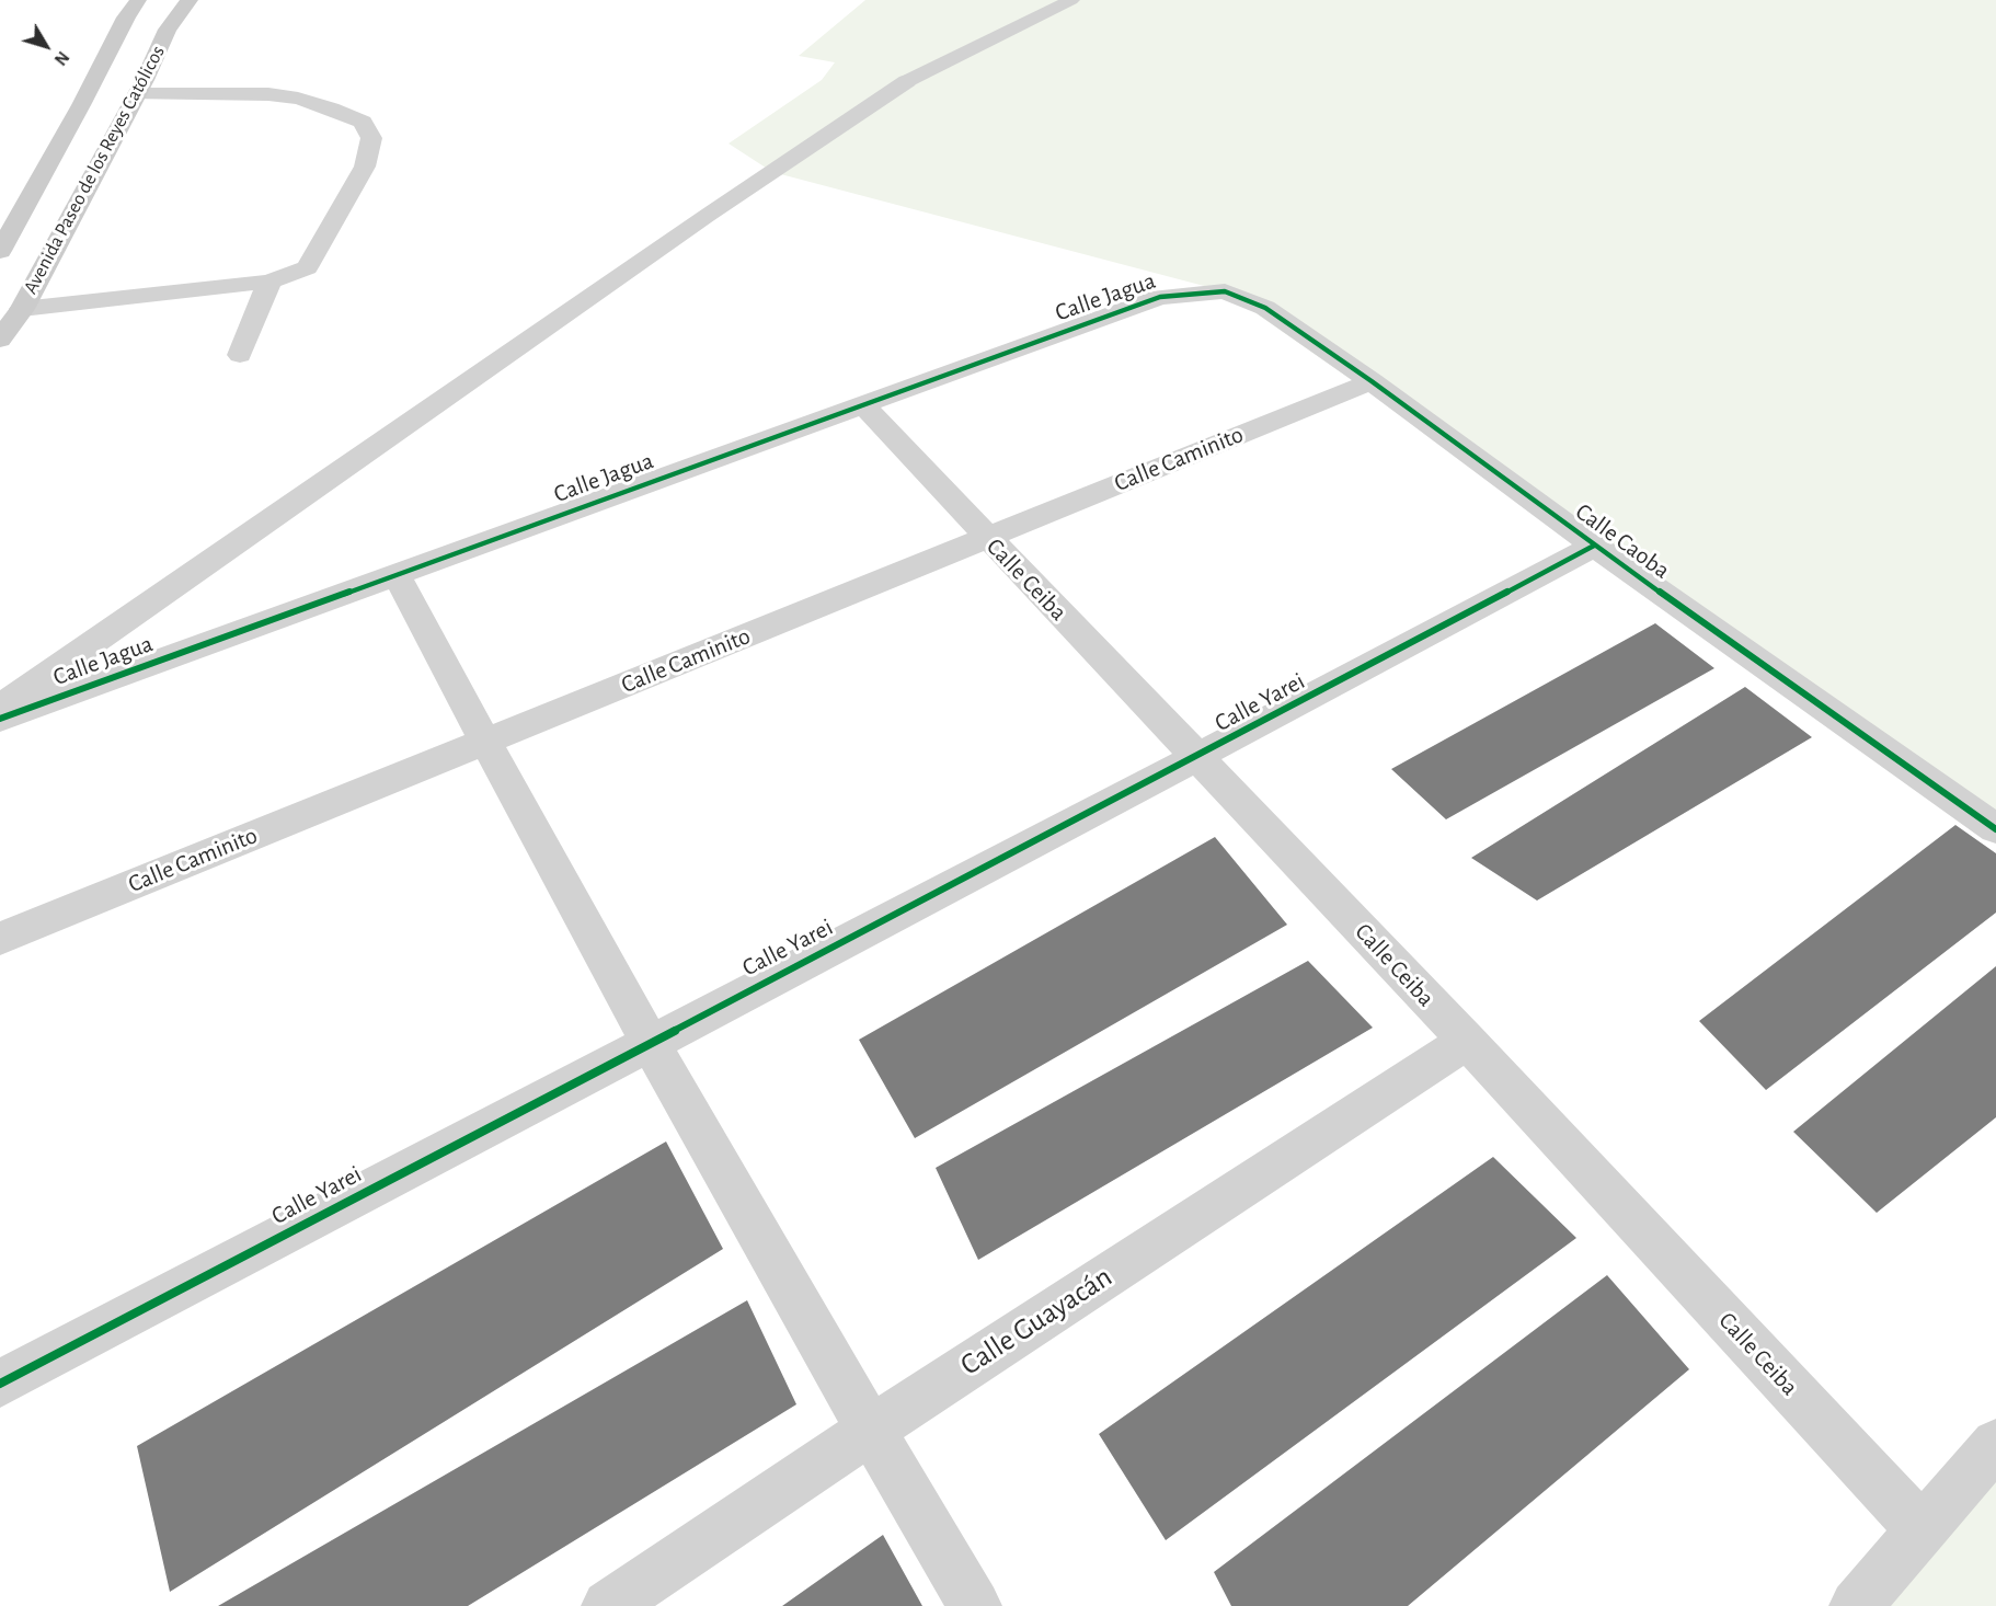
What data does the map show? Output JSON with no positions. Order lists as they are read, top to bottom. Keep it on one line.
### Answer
{"streets":{"main road":["Avenida Paseo de los Reyes Católicos"],"street":["Calle Jagua","Calle Caminito","Calle Caoba","Calle Ceiba","Calle Yarei","Calle Guayacán"]},"crossings":[["Calle Jagua","Calle Caoba"],["Calle Jagua","Calle Ceiba"],["Calle Caminito","Calle Caoba"],["Calle Caminito","Calle Ceiba"],["Calle Caoba","Calle Yarei"],["Calle Ceiba","Calle Yarei"],["Calle Ceiba","Calle Guayacán"]],"north":"bottom right"}
